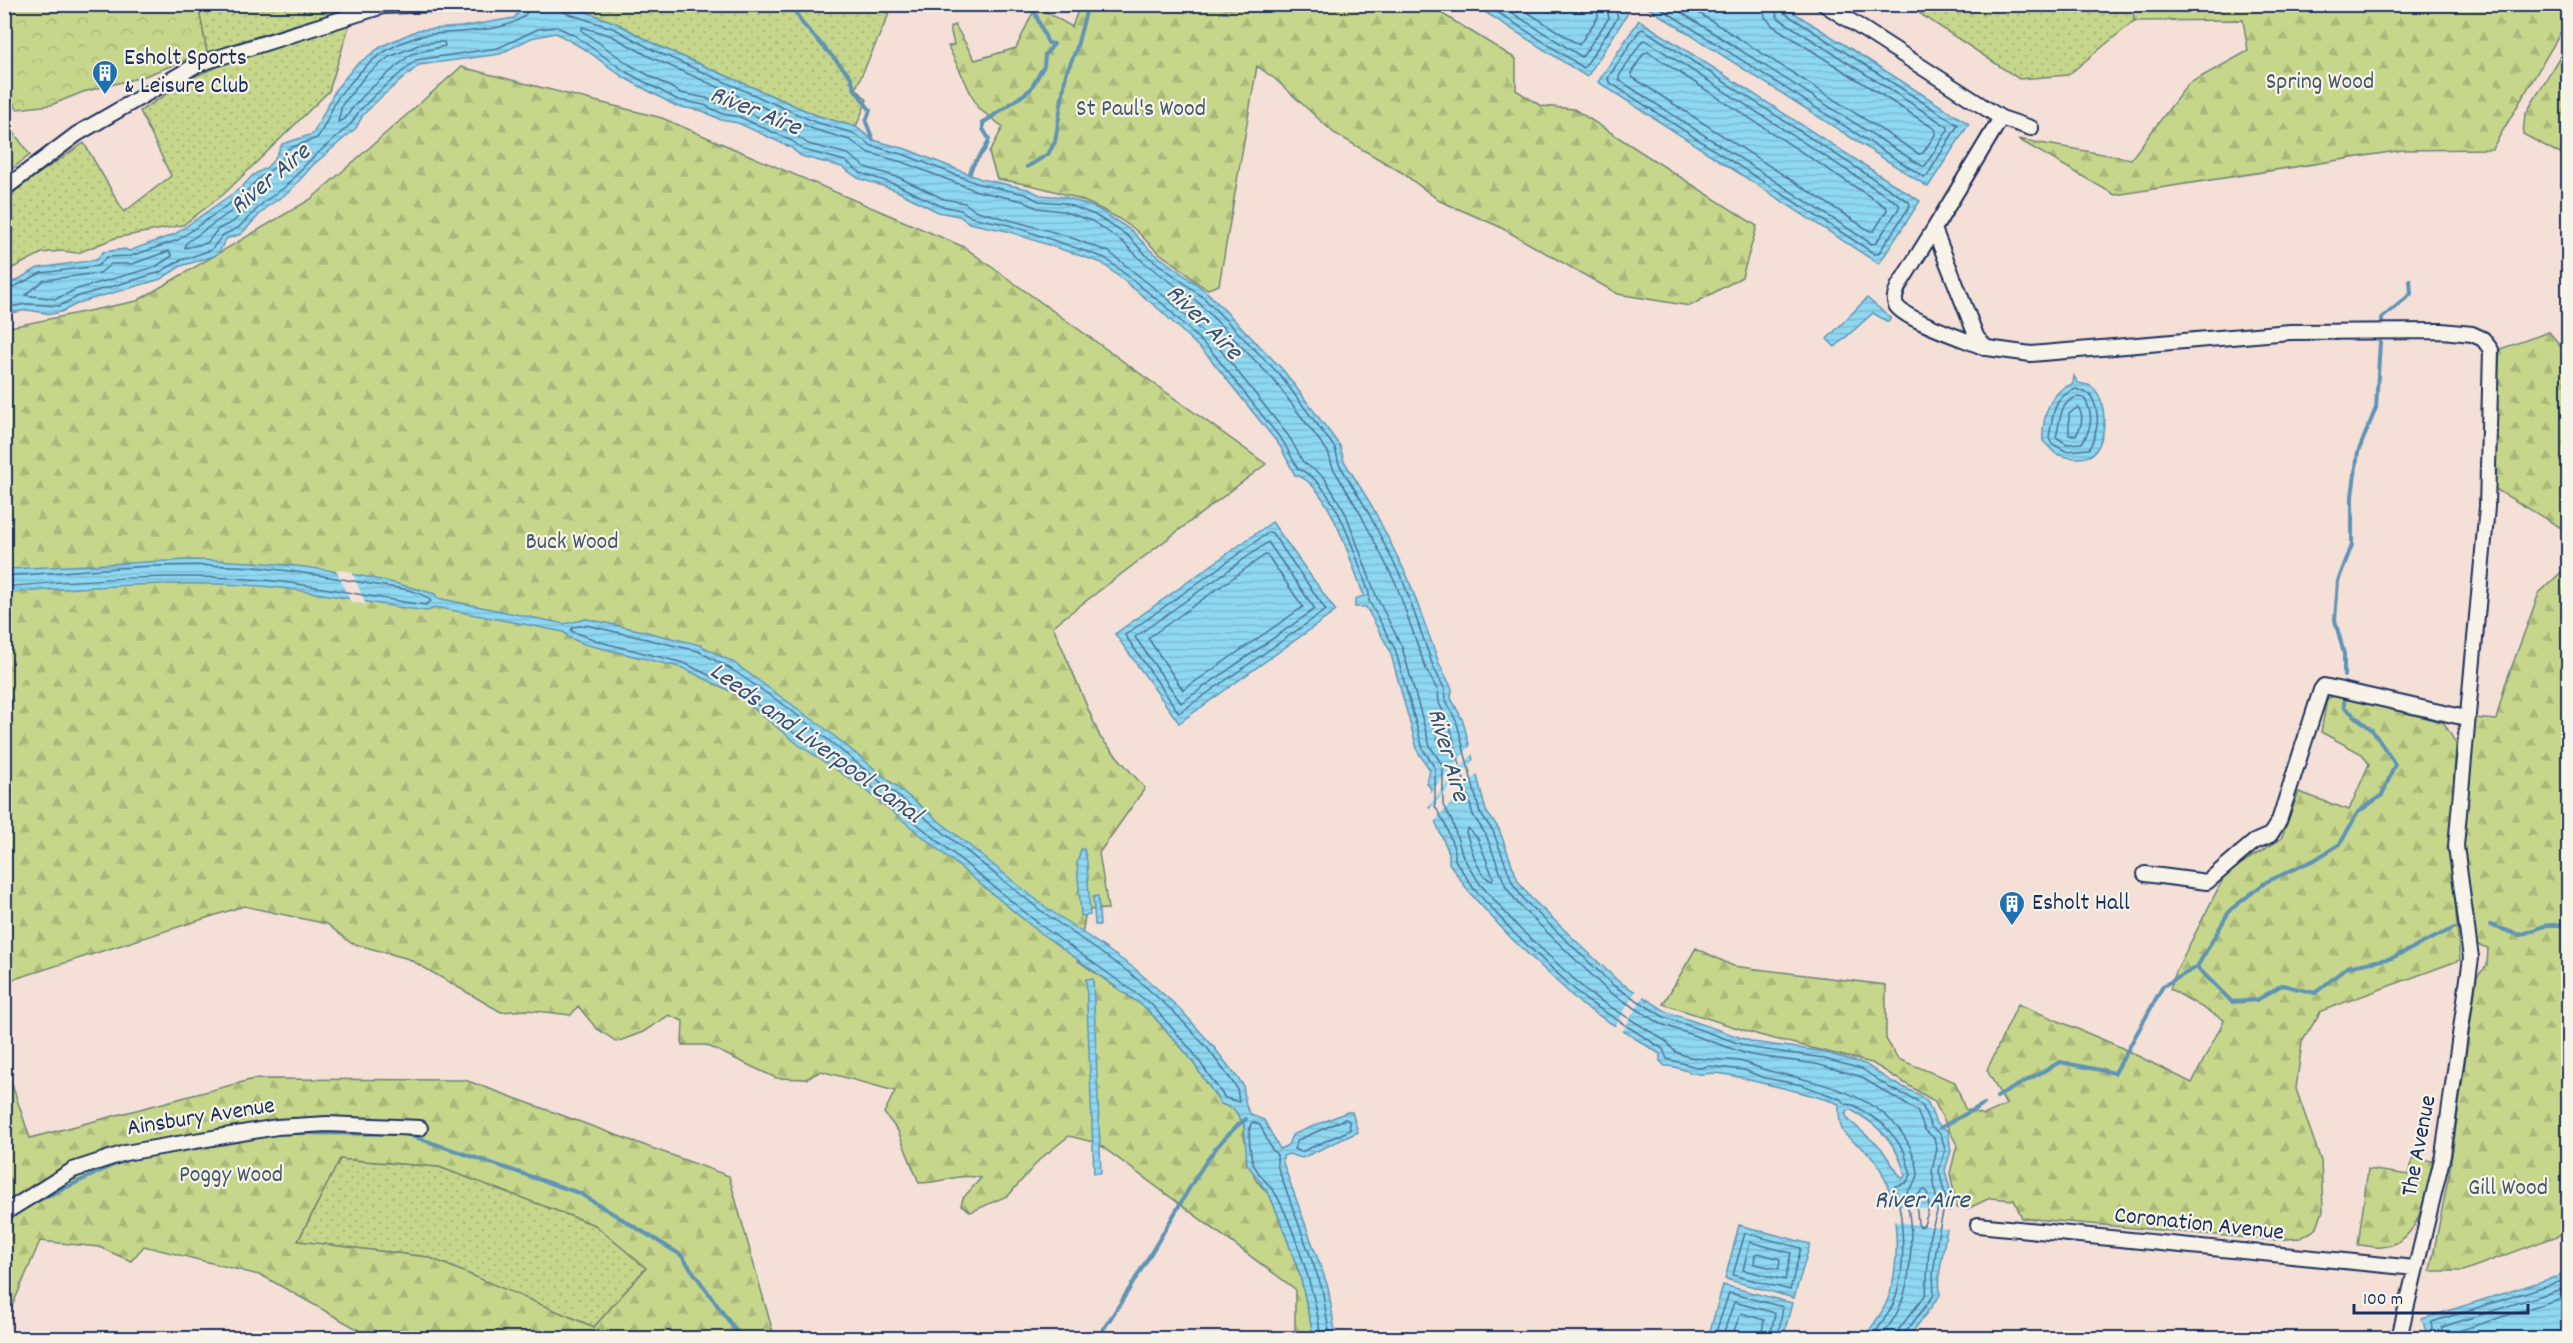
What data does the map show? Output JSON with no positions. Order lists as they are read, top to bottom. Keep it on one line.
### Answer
{"streets":{"street":["Ainsbury Avenue","The Avenue","Coronation Avenue"]},"crossings":[["The Avenue","Coronation Avenue"]],"water":["River Aire","Leeds and Liverpool Canal"],"parks":["Spring Wood","St Paul's Wood","Buck Wood","Poggy Wood","Gill Wood"],"places":{"building":["Esholt Sports & Leisure Club","Esholt Hall"]},"scale_bar":"100 m"}
